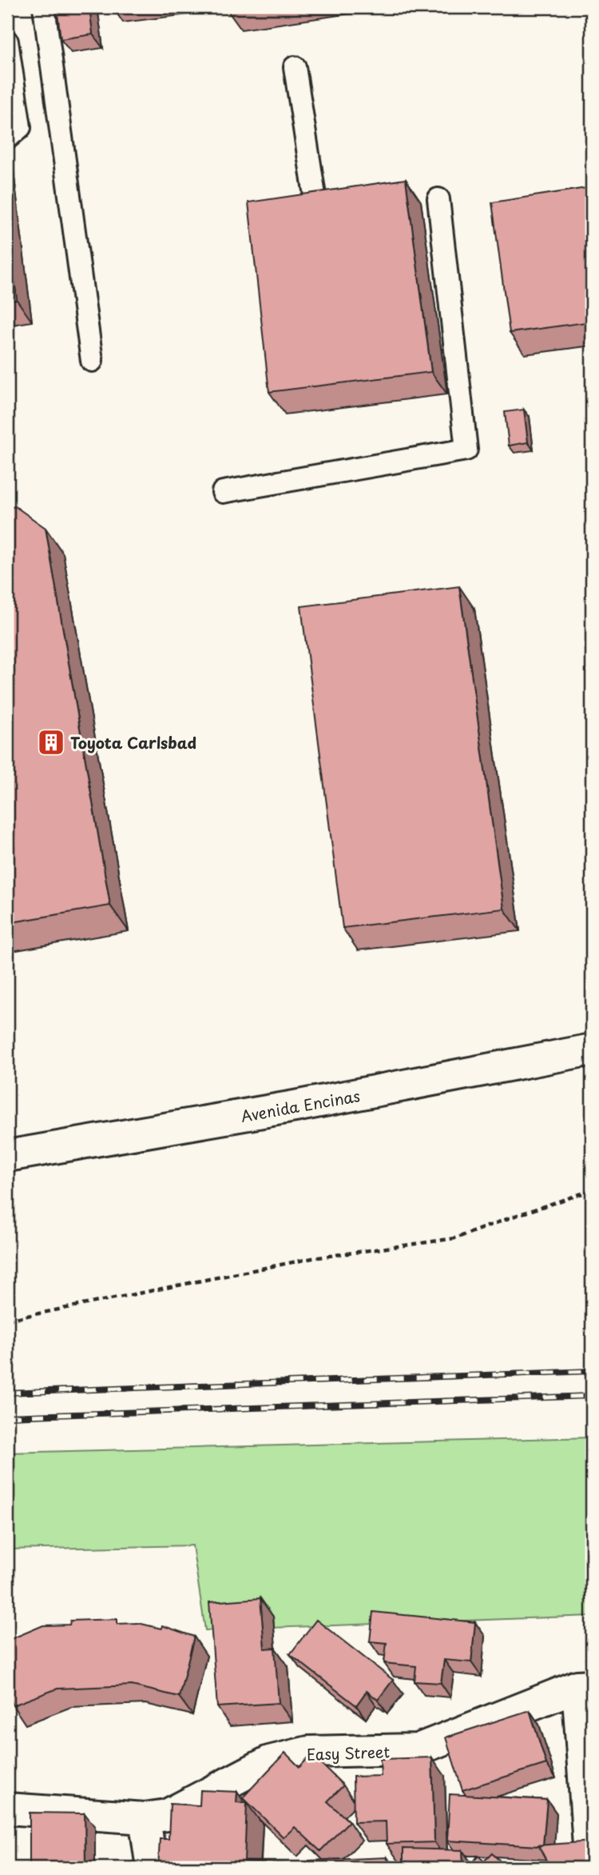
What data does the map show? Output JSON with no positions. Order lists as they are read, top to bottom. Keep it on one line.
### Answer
{"streets":{"street":["Avenida Encinas","Easy Street"]},"places":{"building":["Toyota Carlsbad"]}}
